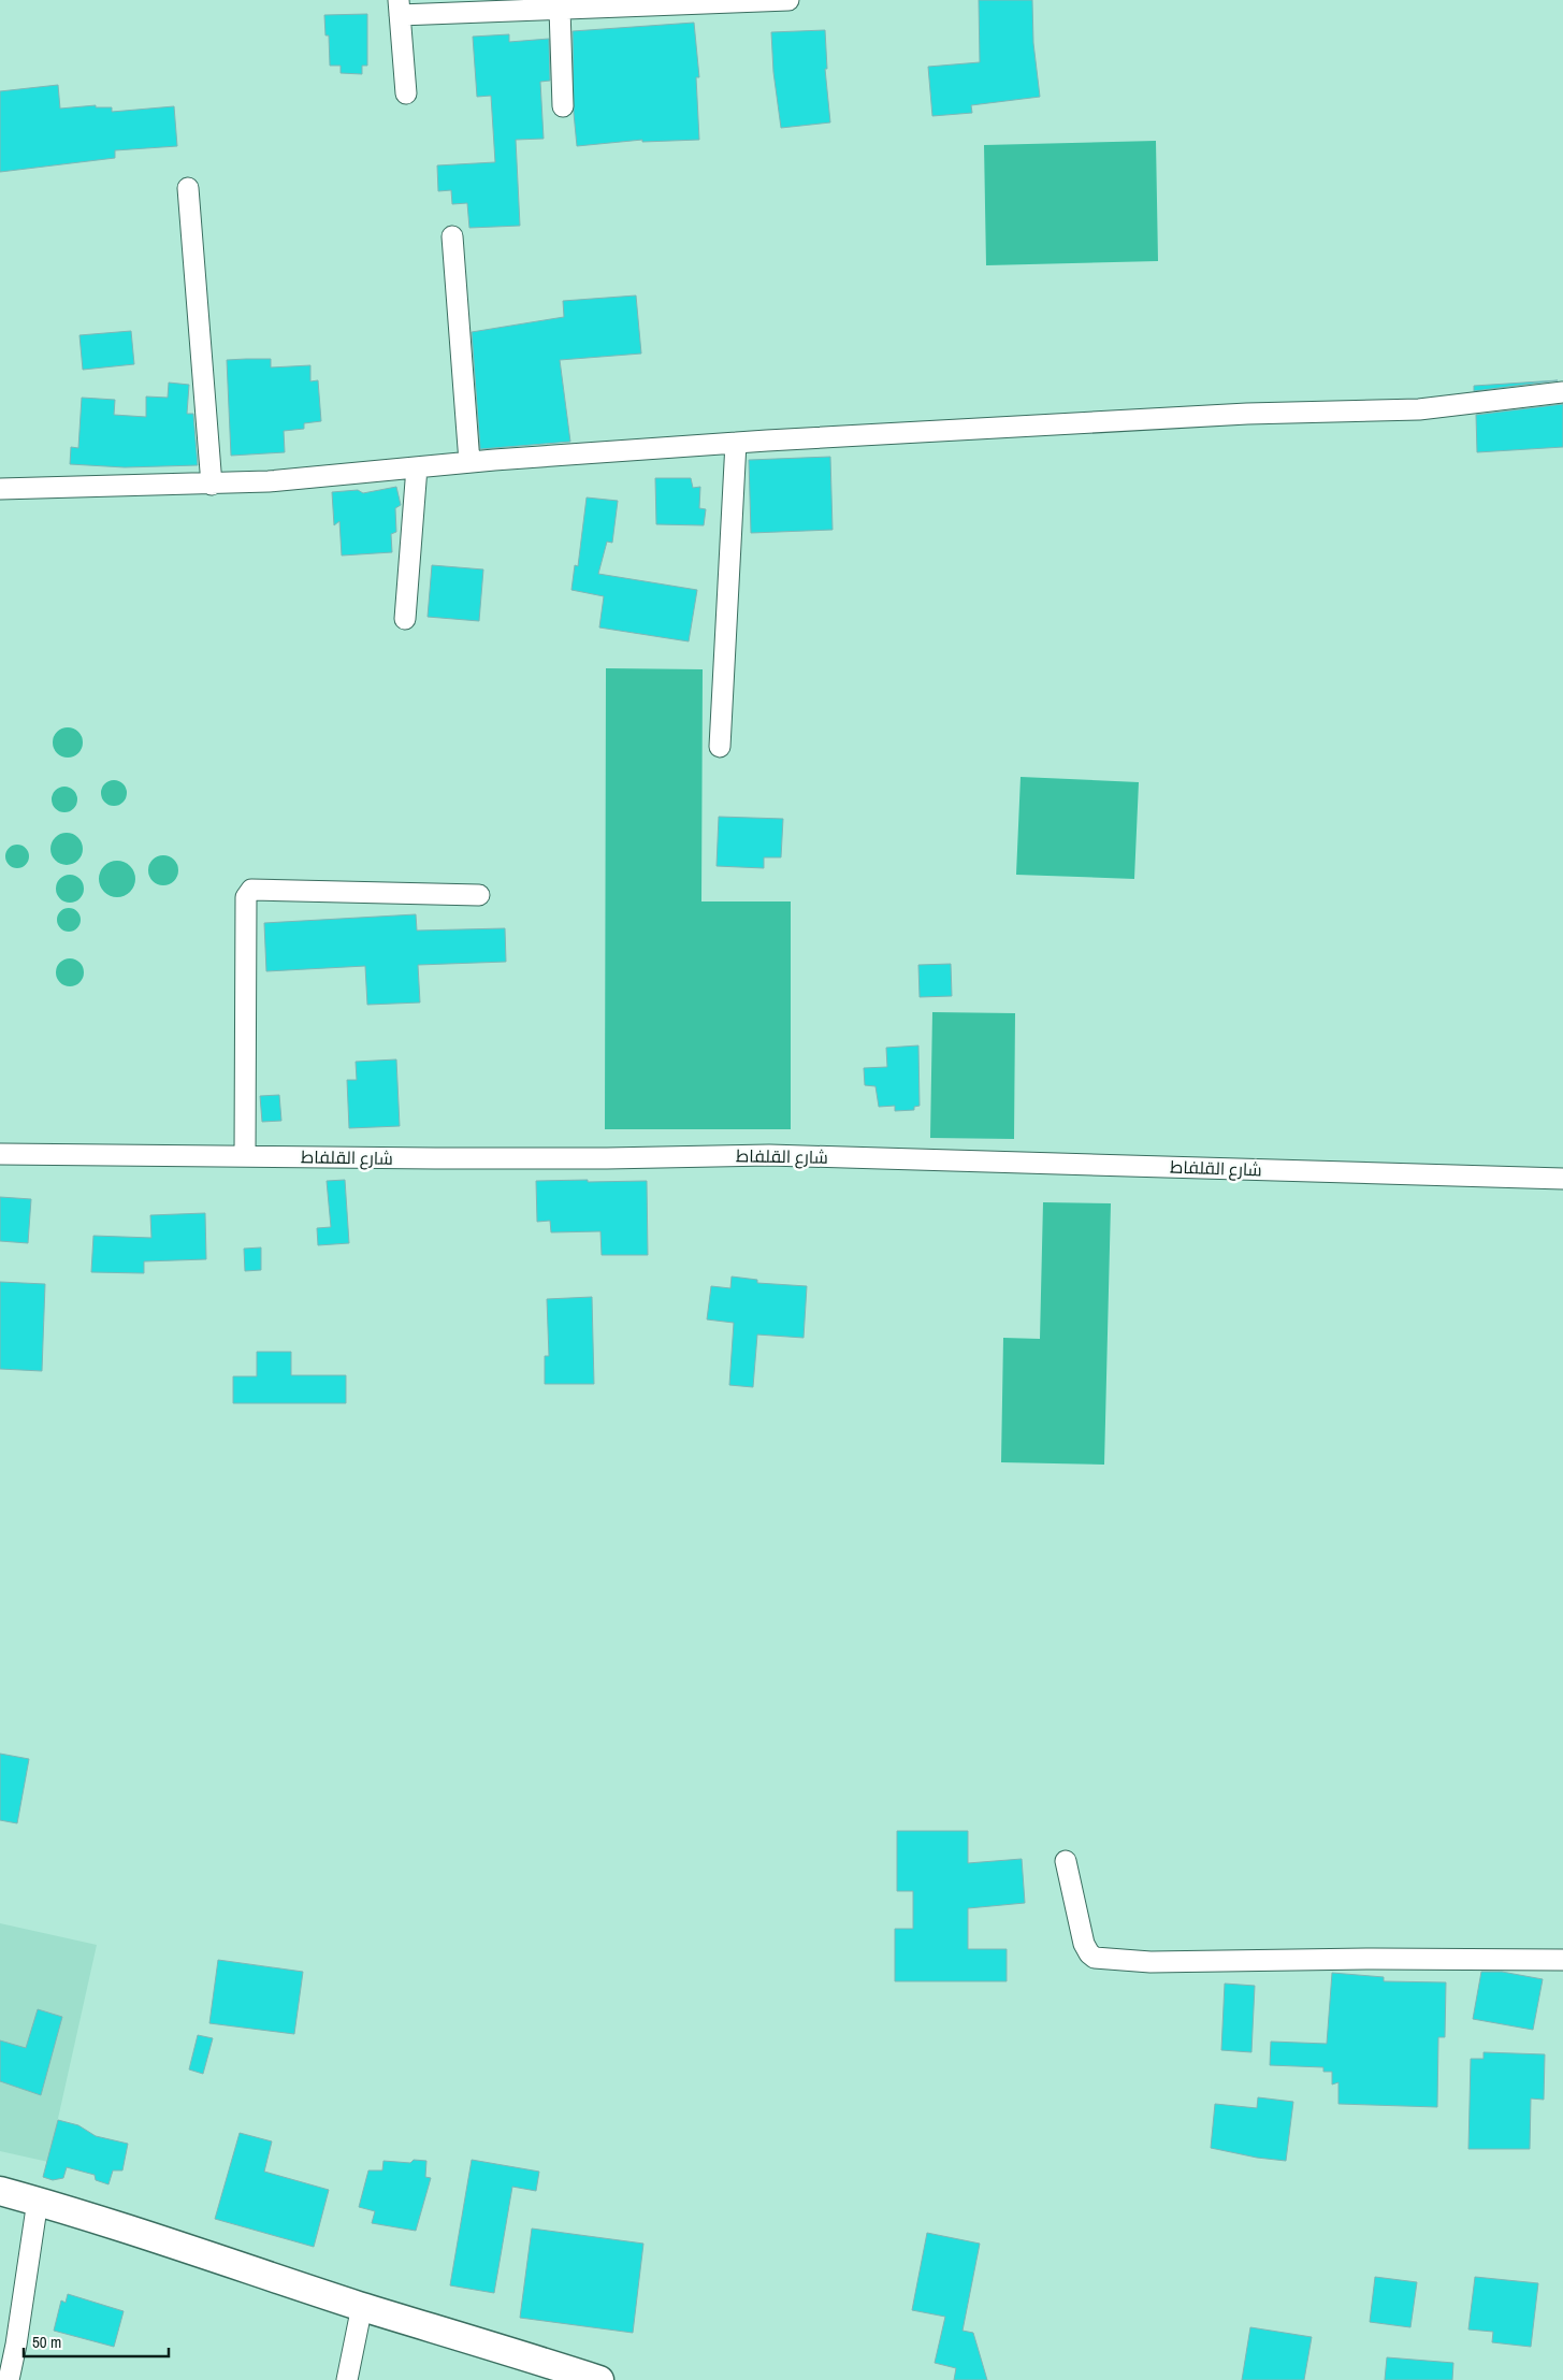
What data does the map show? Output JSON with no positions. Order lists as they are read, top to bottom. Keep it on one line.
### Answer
{"streets":{"street":["شارع القلفاط"]},"scale_bar":"50 m"}
